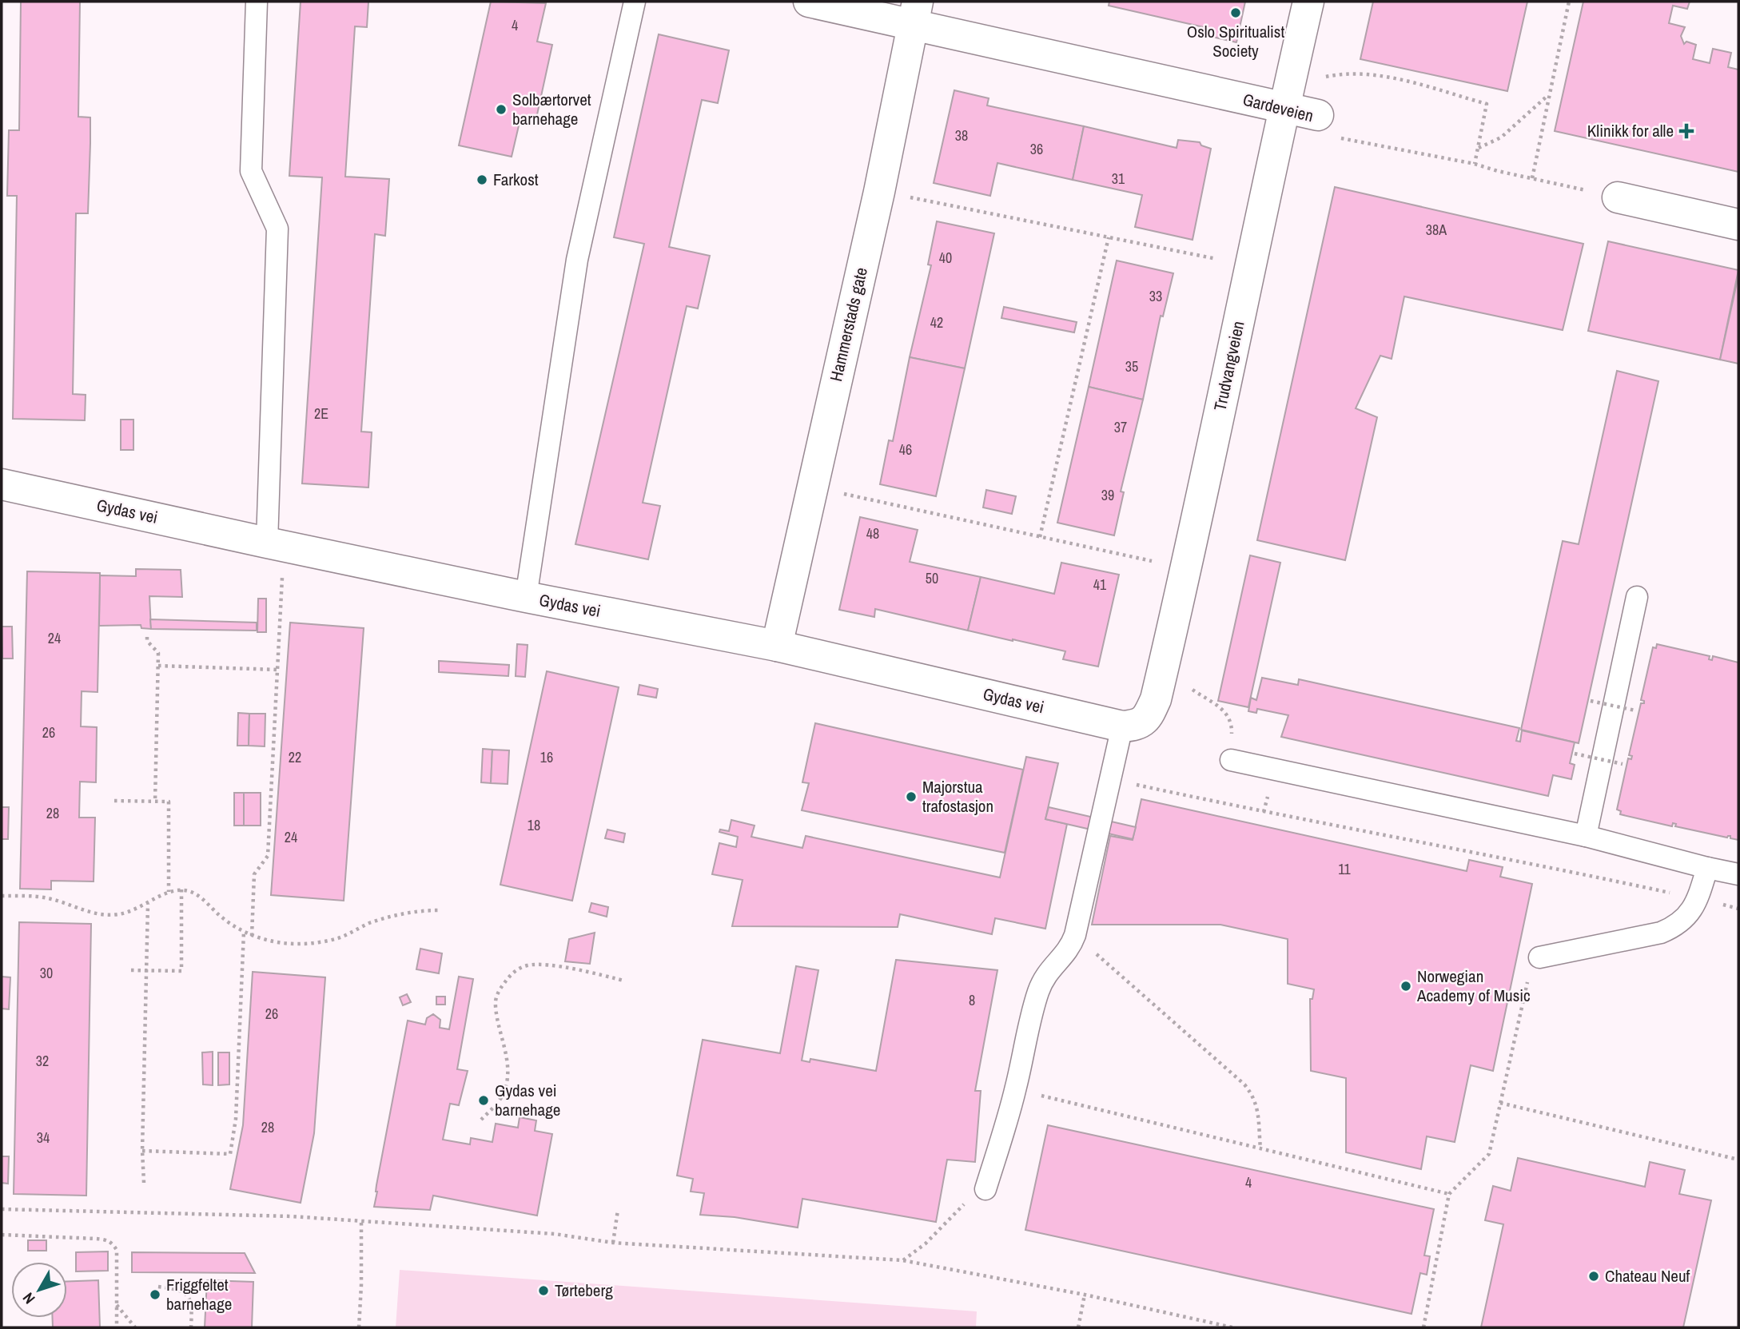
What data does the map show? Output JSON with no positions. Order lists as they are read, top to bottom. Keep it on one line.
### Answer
{"streets":{"street":["Gardeveien","Hammerstads gate","Trudvangveien","Gydas vei"]},"crossings":[["Gardeveien","Hammerstads gate"],["Gardeveien","Trudvangveien"],["Hammerstads gate","Gydas vei"],["Trudvangveien","Gydas vei"]],"places":{"other":["Oslo Spiritualist Society","Solbærtorvet barnehage","Farkost","Majorstua trafostasjon","Norwegian Academy of Music","Gydas vei barnehage","Chateau Neuf","Tørteberg","Friggfeltet barnehage"],"health":["Klinikk for alle"]},"house_numbers":["4","38","36","31","38A","40","33","42","35","2E","37","46","39","48","50","41","24","26","22","16","28","18","24","11","30","8","26","32","28","34","4"],"north":"bottom left"}
